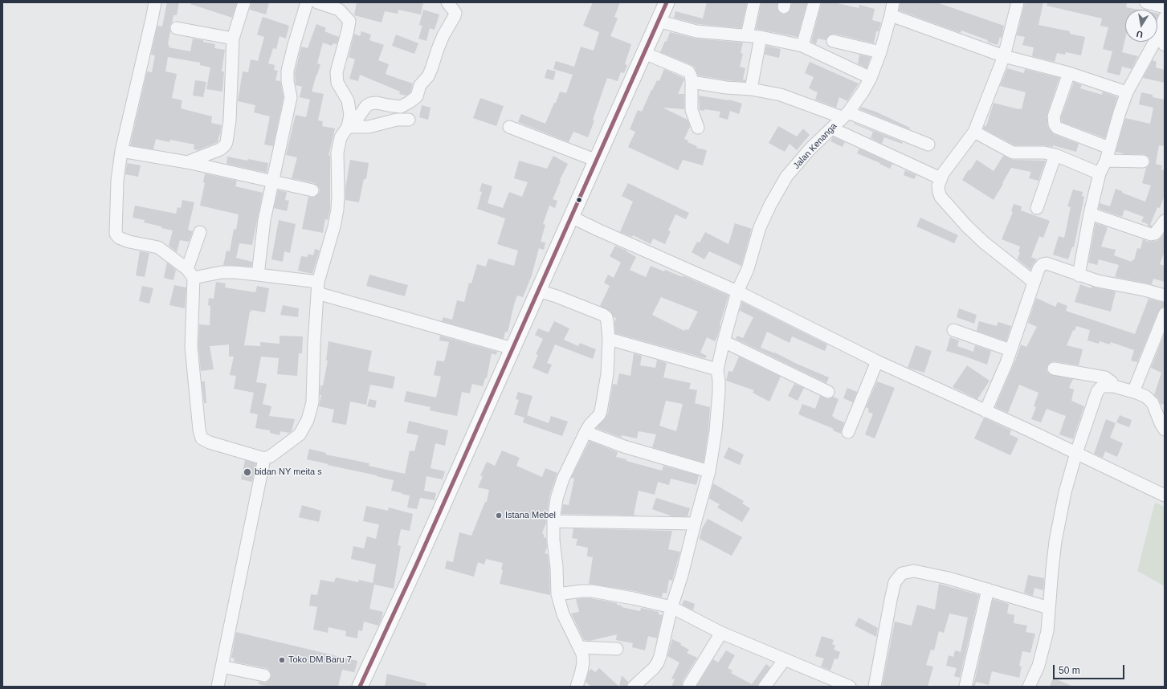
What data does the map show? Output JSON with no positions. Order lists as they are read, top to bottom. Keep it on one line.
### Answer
{"streets":{"street":["Jalan Kenanga"]},"places":["bidan NY meita s","Istana Mebel","Toko DM Baru 7"],"scale_bar":"50 m","north":"bottom"}
